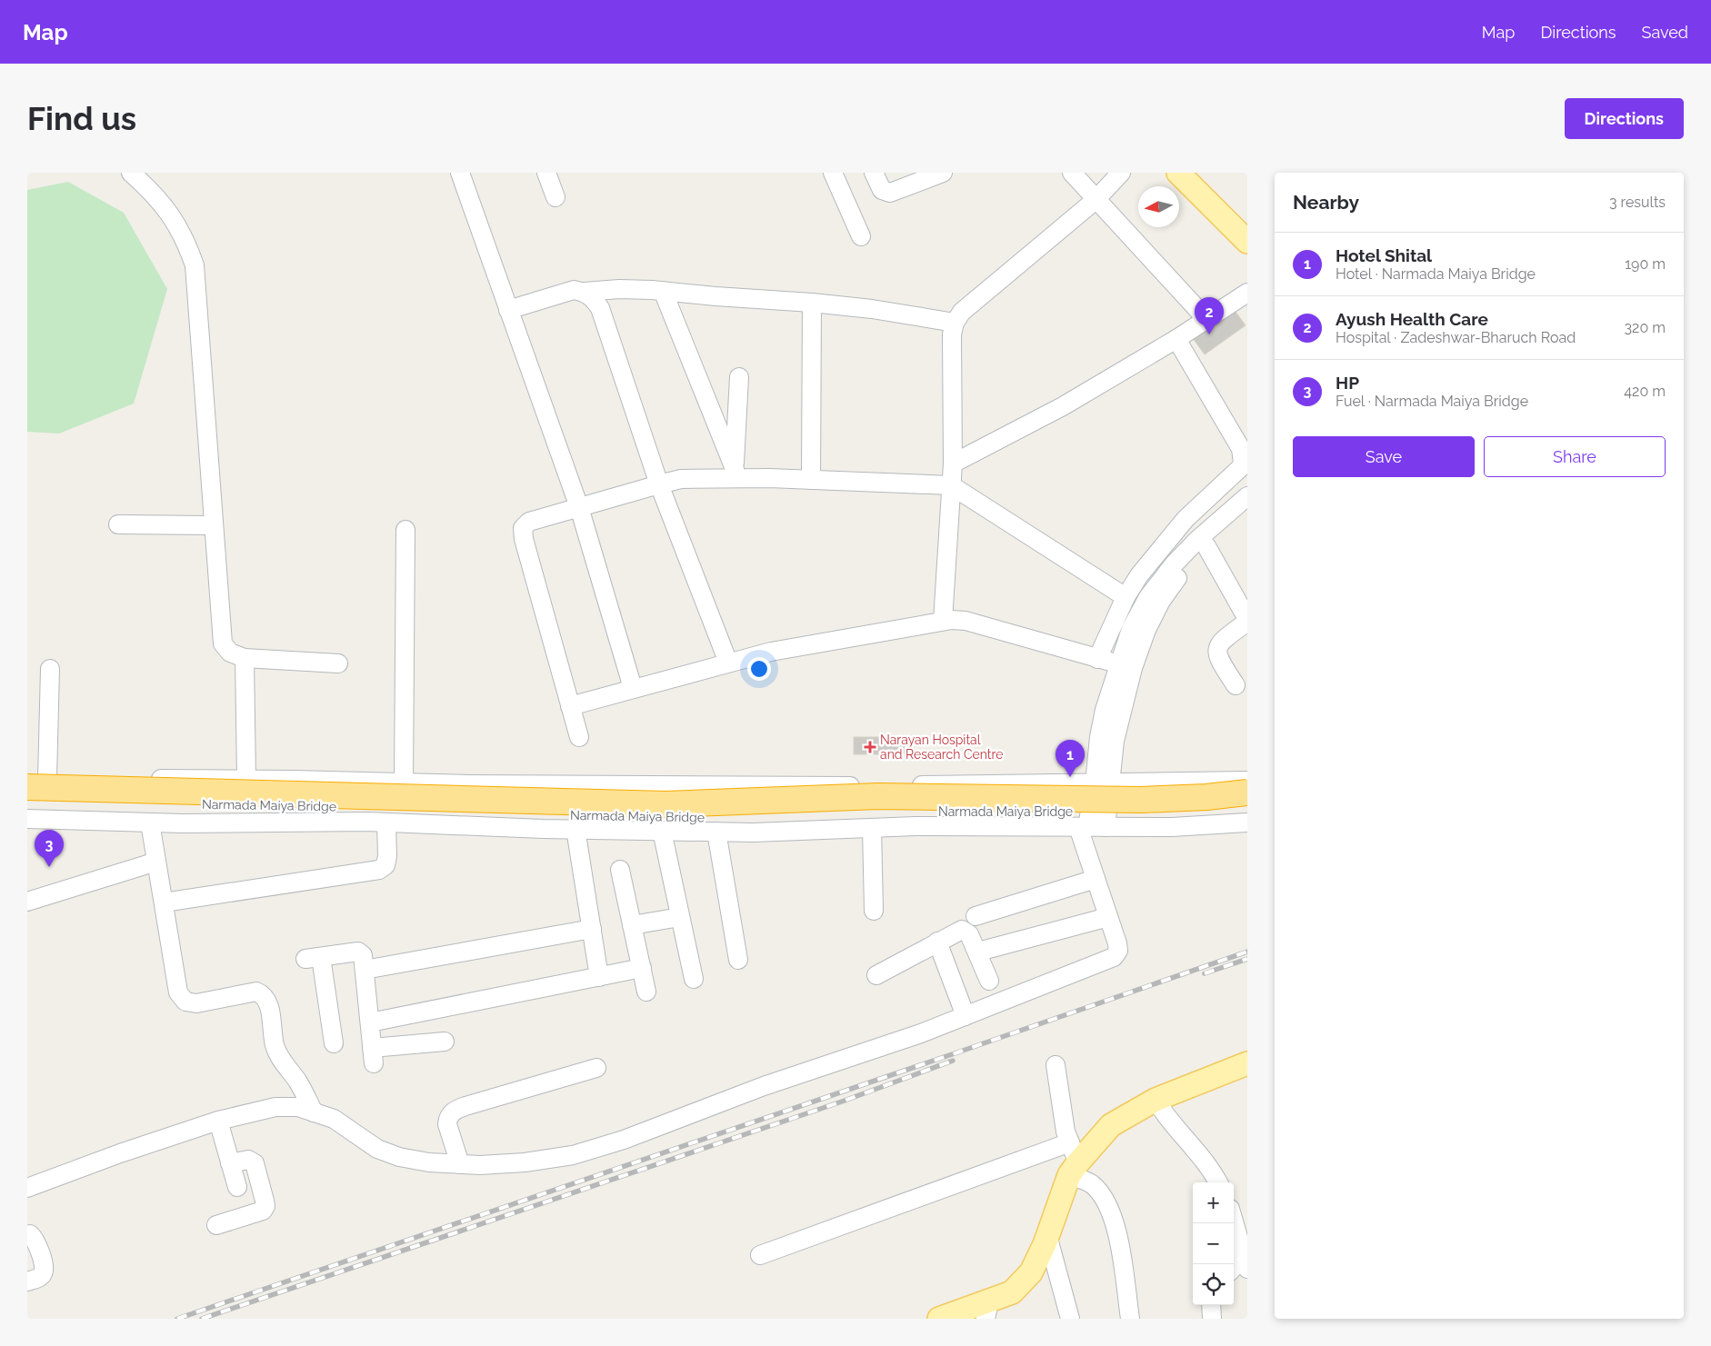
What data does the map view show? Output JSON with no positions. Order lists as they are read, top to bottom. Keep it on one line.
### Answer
{"streets":{"highway":["Narmada Maiya Bridge"]},"places":{"health":["Narayan Hospital and Research Centre"]},"north":"left","page":{"header":"Map","nav":["Map","Directions","Saved"],"buttons":["Directions",["Save","Share"]],"title":"Find us","heading":["Nearby","3 results"],"list":[{"mark":"1","name":"Hotel Shital","note":"Hotel · Narmada Maiya Bridge","value":"190 m"},{"mark":"2","name":"Ayush Health Care","note":"Hospital · Zadeshwar-Bharuch Road","value":"320 m"},{"mark":"3","name":"HP","note":"Fuel · Narmada Maiya Bridge","value":"420 m"}],"pins":["2","1","3"],"map_buttons":["+","−"]}}
